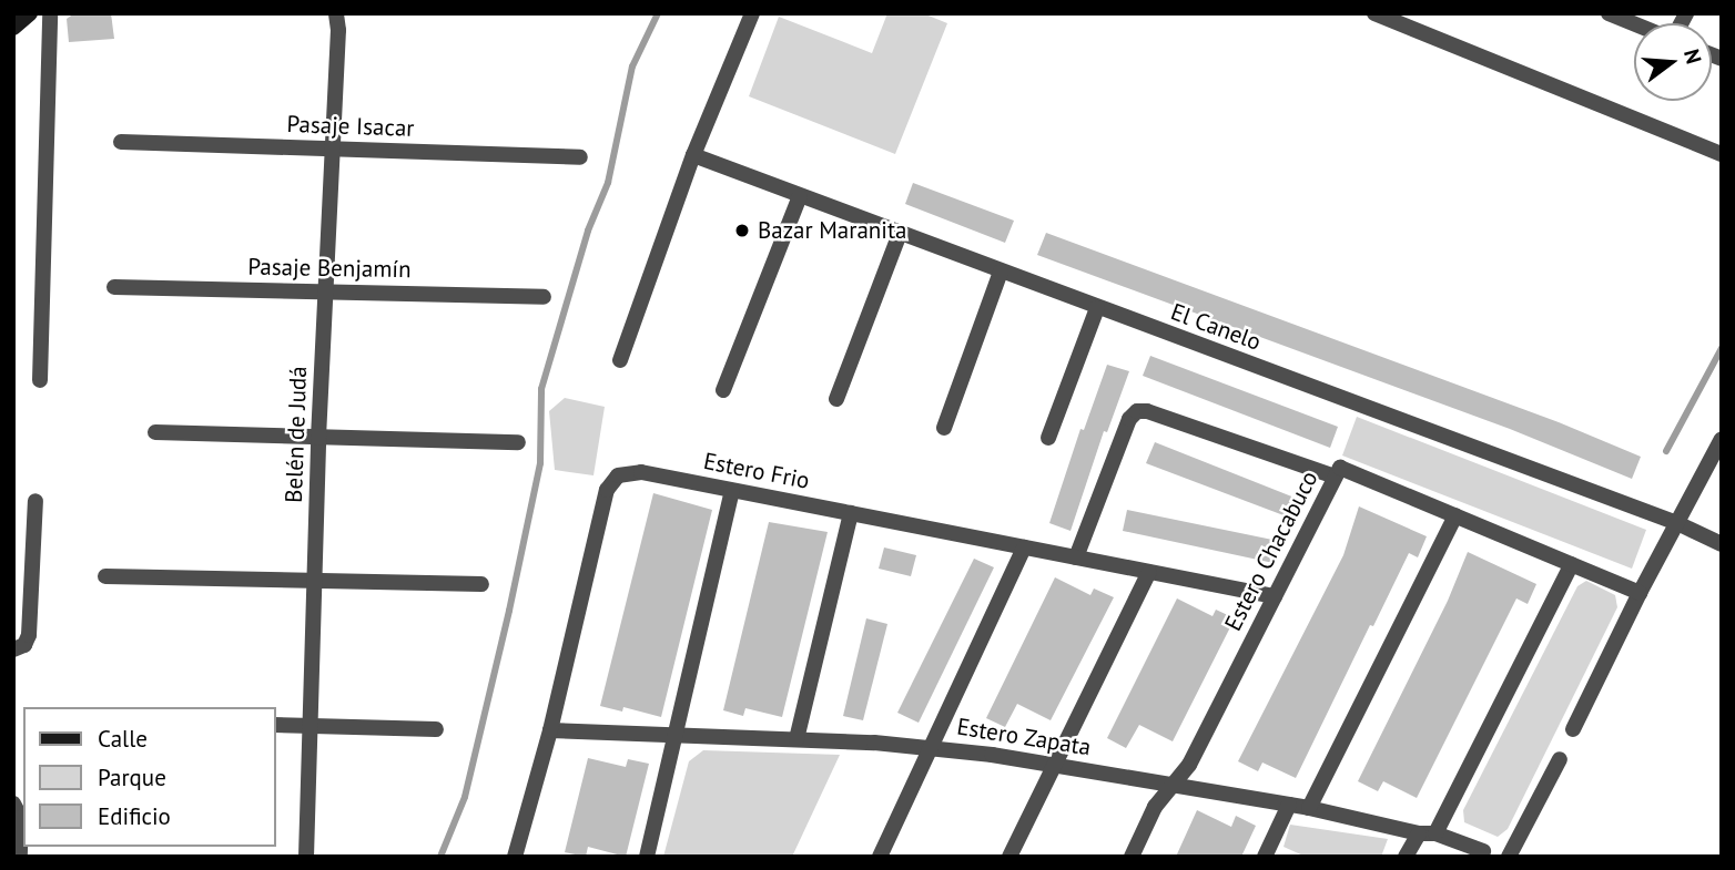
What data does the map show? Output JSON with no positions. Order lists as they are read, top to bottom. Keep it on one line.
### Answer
{"streets":{"street":["Pasaje Isacar","Pasaje Benjamín","El Canelo","Belén de Judá","Estero Frio","Estero Chacabuco","Estero Zapata"]},"crossings":[["Pasaje Isacar","Belén de Judá"],["Pasaje Benjamín","Belén de Judá"],["Estero Frio","Estero Chacabuco"],["Estero Frio","Estero Zapata"],["Estero Chacabuco","Estero Zapata"]],"places":["Bazar Maranita"],"legend":["Calle","Parque","Edificio"],"north":"right"}
